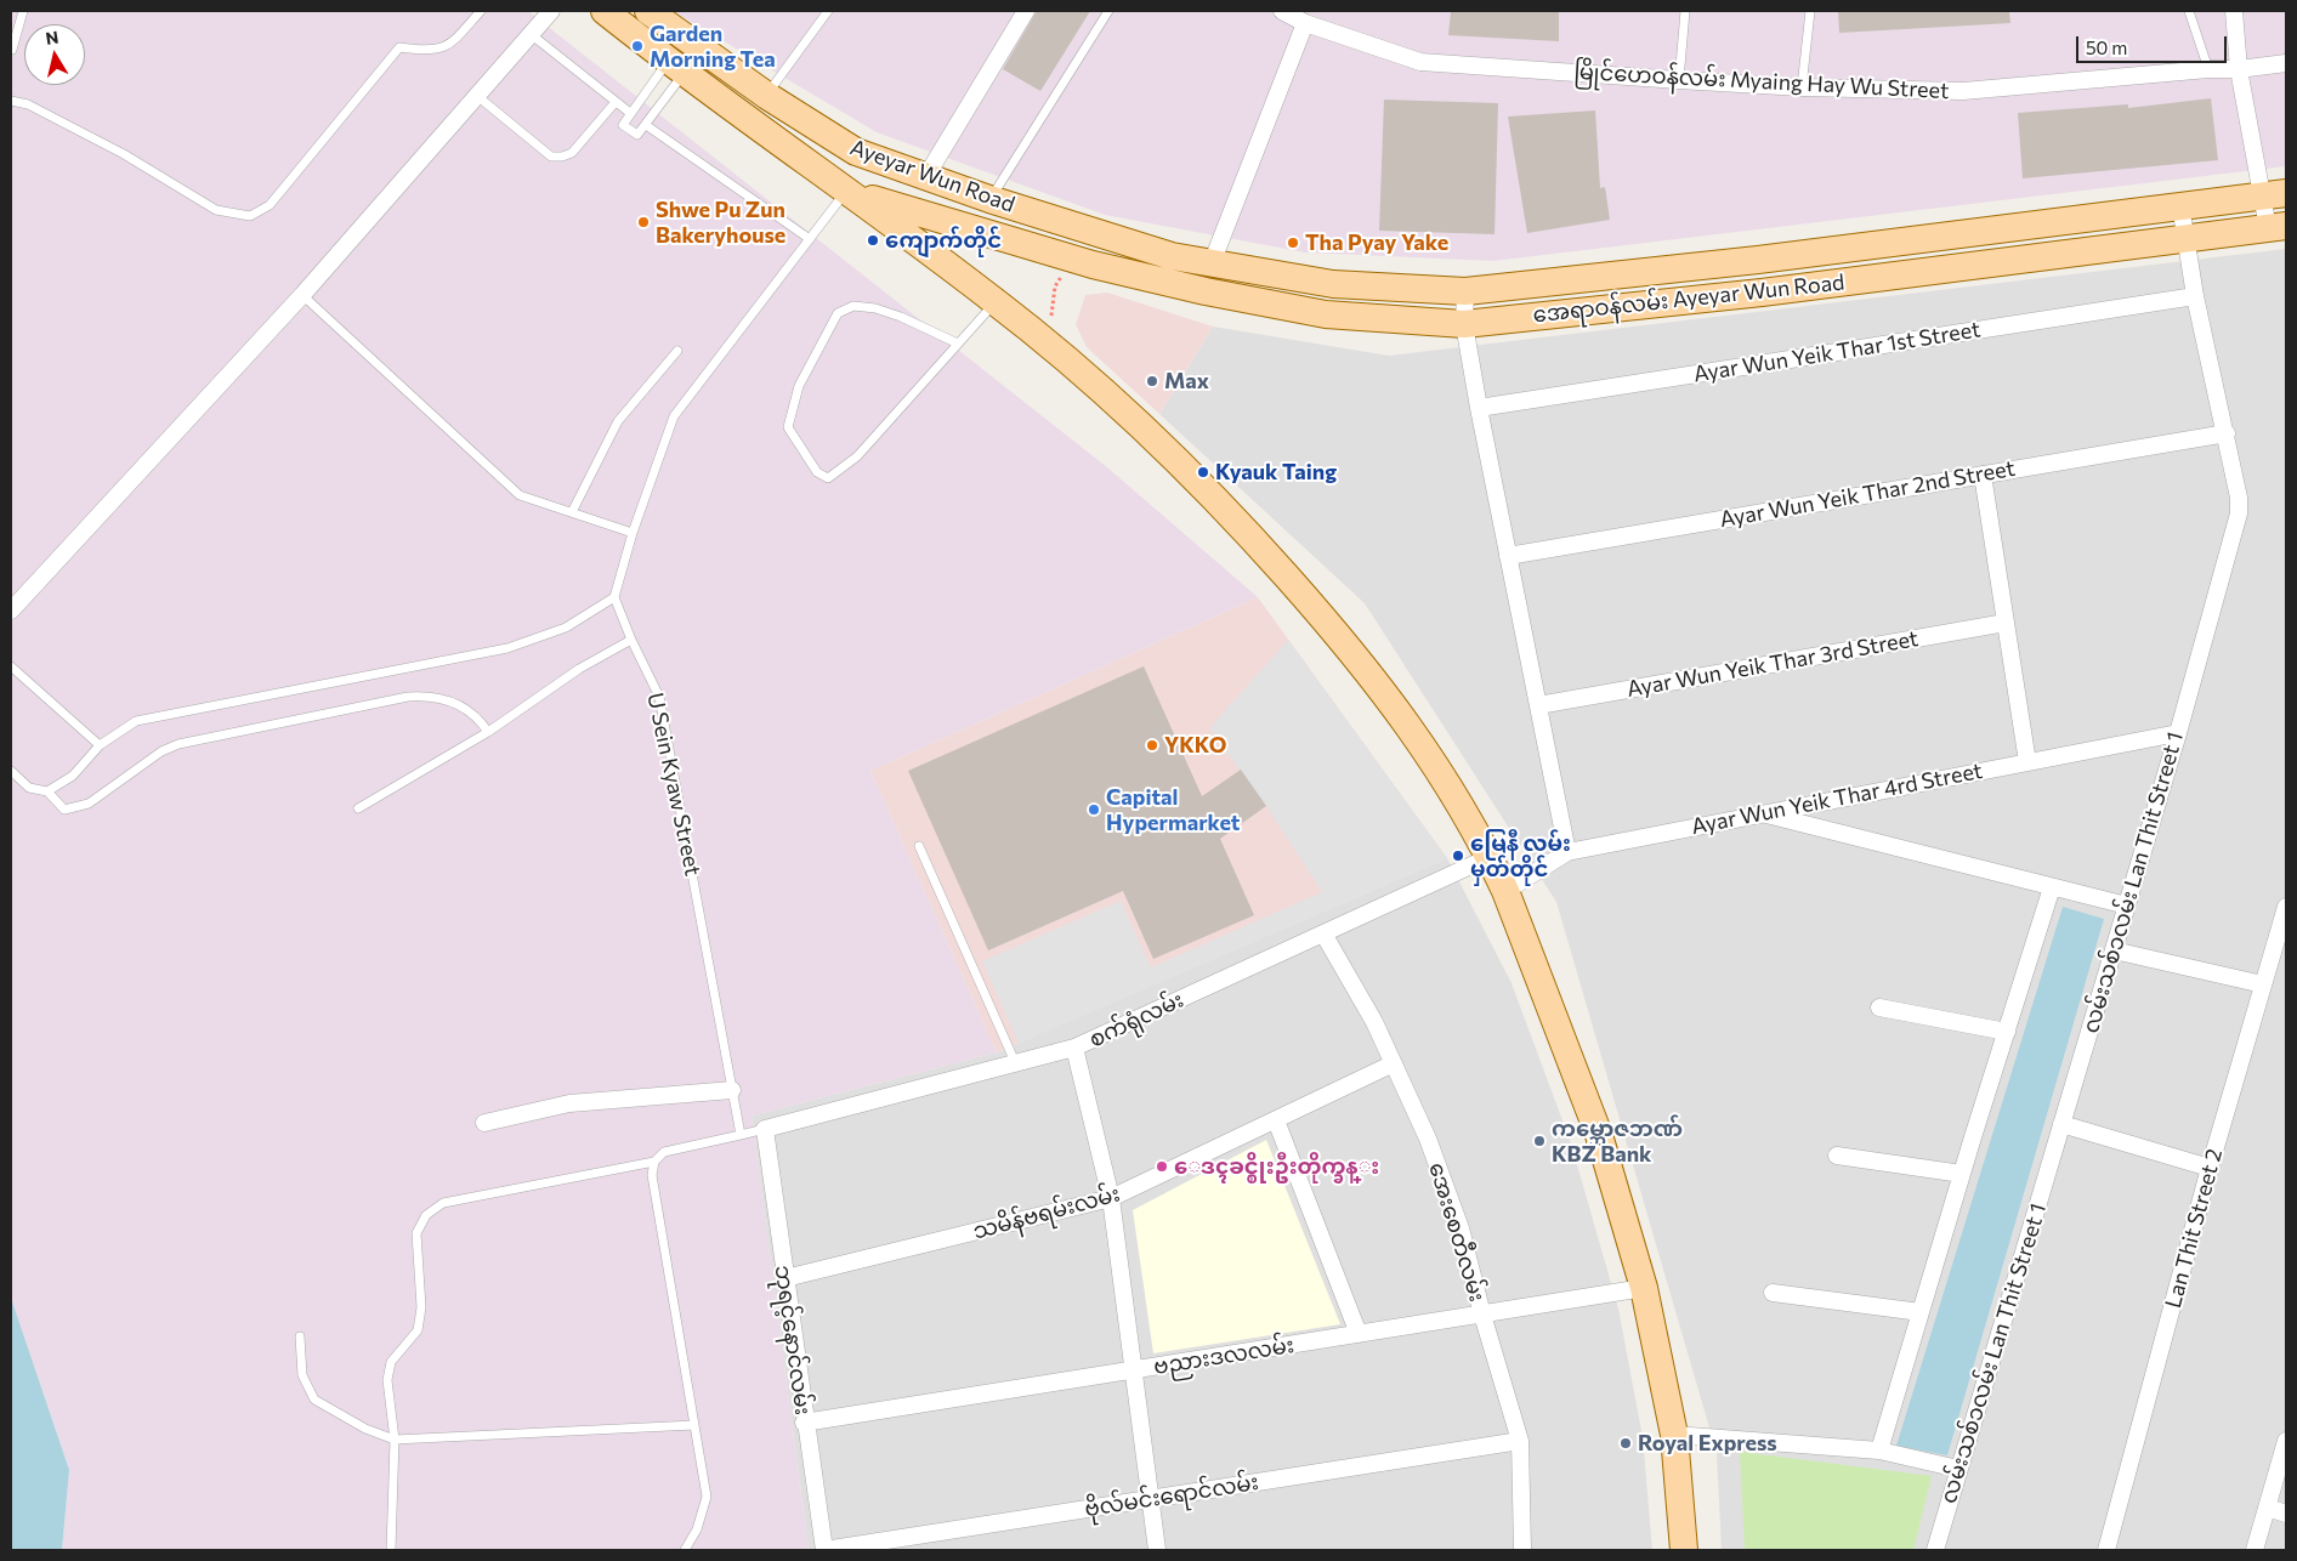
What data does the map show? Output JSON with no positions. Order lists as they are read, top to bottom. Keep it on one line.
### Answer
{"streets":{"main road":["Ayeyar Wun Road","အေရာဝန်လမ်း Ayeyar Wun Road"],"street":["မြိုင်ဟေဝန်လမ်း Myaing Hay Wu Street","Ayar Wun Yeik Thar 1st Street","Ayar Wun Yeik Thar 2nd Street","Ayar Wun Yeik Thar 3rd Street","Ayar Wun Yeik Thar 4rd Street","လမ်းသစ်၁လမ်း Lan Thit Street 1","စက်ရုံလမ်း","သမိန်ဗရမ်းလမ်း","Lan Thit Street 2","အေးစေတီလမ်း","ဘုရင့်နောင်လမ်း","ဗညားဒလလမ်း","ဗိုလ်မင်းရောင်လမ်း"],"lane":["U Sein Kyaw Street"]},"crossings":[["Ayeyar Wun Road","အေရာဝန်လမ်း Ayeyar Wun Road"],["အေရာဝန်လမ်း Ayeyar Wun Road","လမ်းသစ်၁လမ်း Lan Thit Street 1"],["Ayar Wun Yeik Thar 1st Street","လမ်းသစ်၁လမ်း Lan Thit Street 1"],["Ayar Wun Yeik Thar 2nd Street","လမ်းသစ်၁လမ်း Lan Thit Street 1"],["Ayar Wun Yeik Thar 4rd Street","လမ်းသစ်၁လမ်း Lan Thit Street 1"],["စက်ရုံလမ်း","အေးစေတီလမ်း"],["စက်ရုံလမ်း","ဘုရင့်နောင်လမ်း"],["သမိန်ဗရမ်းလမ်း","အေးစေတီလမ်း"],["သမိန်ဗရမ်းလမ်း","ဘုရင့်နောင်လမ်း"],["အေးစေတီလမ်း","ဗညားဒလလမ်း"],["အေးစေတီလမ်း","ဗိုလ်မင်းရောင်လမ်း"],["ဘုရင့်နောင်လမ်း","ဗညားဒလလမ်း"],["ဘုရင့်နောင်လမ်း","ဗိုလ်မင်းရောင်လမ်း"]],"places":["Garden Morning Tea","Shwe Pu Zun Bakeryhouse","ကျောက်တိုင်","Tha Pyay Yake","Max","Kyauk Taing","YKKO","Capital Hypermarket","မြေနီ လမ်း မှတ်တိုင်","ကမ္ဘောဇဘဏ် KBZ Bank","ေဒၚခင္စိုးဦးတိုက္ခန္း","Royal Express"],"scale_bar":"50 m","north":"top"}
